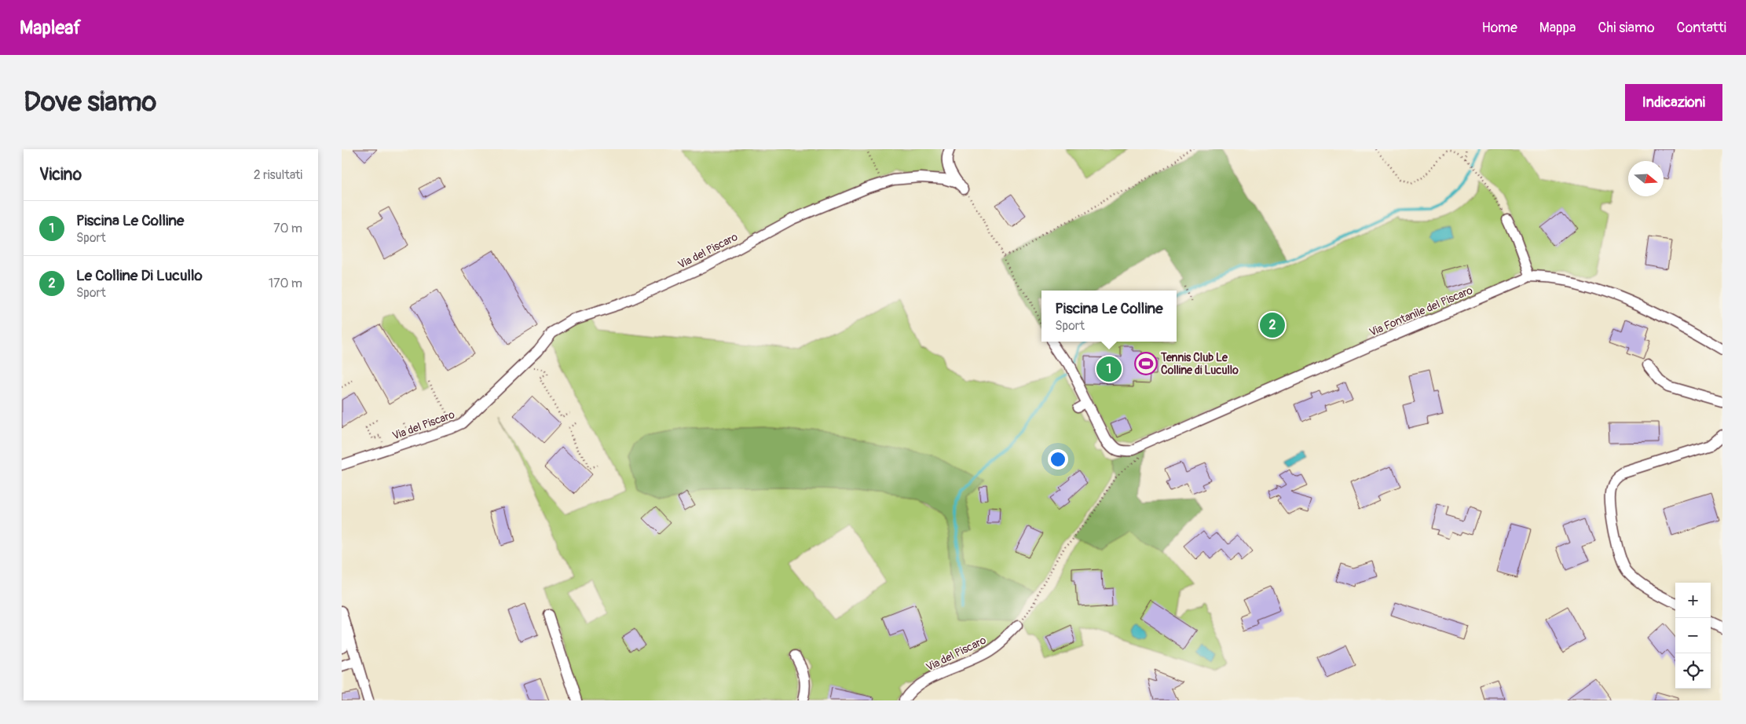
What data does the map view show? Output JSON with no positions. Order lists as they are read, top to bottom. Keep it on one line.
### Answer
{"streets":{"street":["Via del Piscaro","Via Fontanile del Piscaro"]},"places":{"sports":["Tennis Club Le Colline di Lucullo"]},"north":"right","page":{"header":"Mapleaf","nav":["Home","Mappa","Chi siamo","Contatti"],"buttons":"Indicazioni","title":"Dove siamo","heading":["Vicino","2 risultati"],"list":[{"mark":"1","name":"Piscina Le Colline","note":"Sport","value":"70 m"},{"mark":"2","name":"Le Colline Di Lucullo","note":"Sport","value":"170 m"}],"popup":["Piscina Le Colline","Sport"],"pins":["2","1"],"map_buttons":["+","−"]}}
